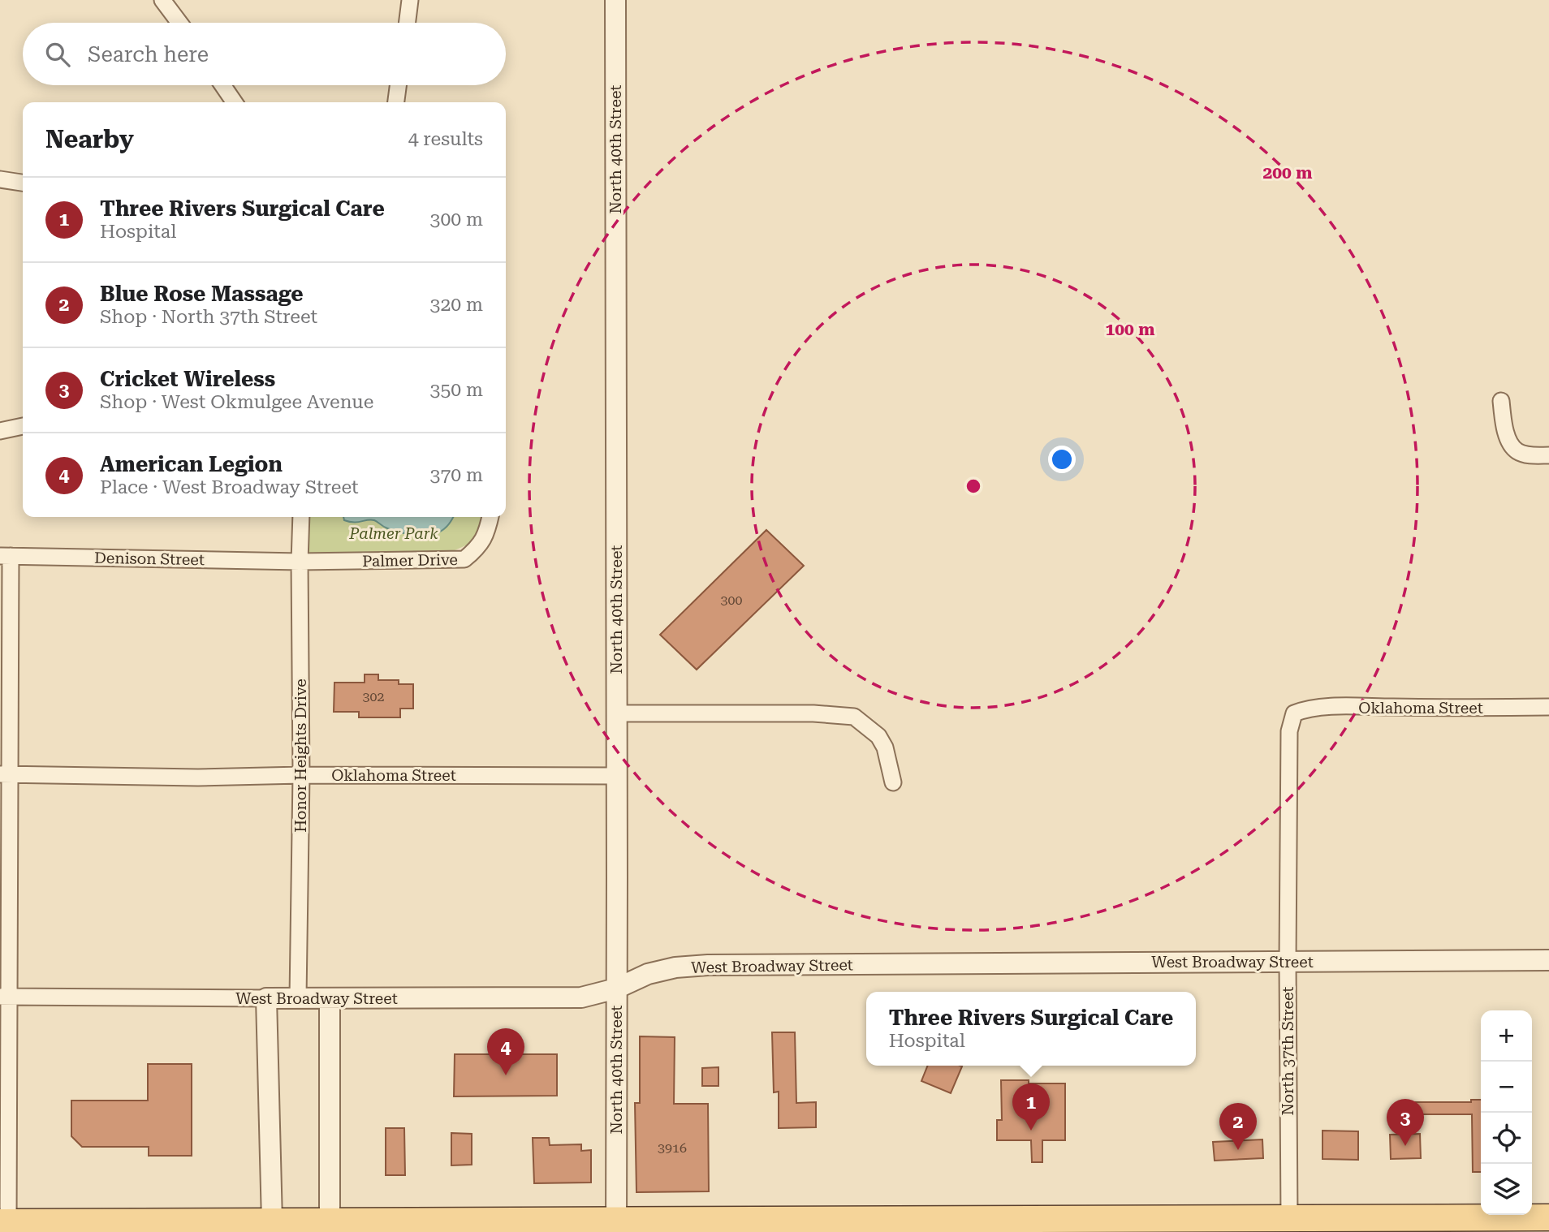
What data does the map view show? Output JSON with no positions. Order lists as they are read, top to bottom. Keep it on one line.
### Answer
{"streets":{"street":["North 40th Street","Denison Street","Palmer Drive","Oklahoma Street","Honor Heights Drive","West Broadway Street","North 37th Street"]},"crossings":[["North 40th Street","Oklahoma Street"],["North 40th Street","West Broadway Street"],["Denison Street","Palmer Drive"],["Denison Street","Honor Heights Drive"],["Palmer Drive","Honor Heights Drive"],["Oklahoma Street","Honor Heights Drive"],["Oklahoma Street","North 37th Street"],["Honor Heights Drive","West Broadway Street"],["West Broadway Street","North 37th Street"]],"parks":["Palmer Park"],"house_numbers":["300","302","3916"],"page":{"search":"Search here","heading":["Nearby","4 results"],"list":[{"mark":"1","name":"Three Rivers Surgical Care","note":"Hospital","value":"300 m"},{"mark":"2","name":"Blue Rose Massage","note":"Shop · North 37th Street","value":"320 m"},{"mark":"3","name":"Cricket Wireless","note":"Shop · West Okmulgee Avenue","value":"350 m"},{"mark":"4","name":"American Legion","note":"Place · West Broadway Street","value":"370 m"}],"popup":["Three Rivers Surgical Care","Hospital"],"map_buttons":["+","−"],"pins":["4","1","3","2"]},"rings":["200 m","100 m"]}
